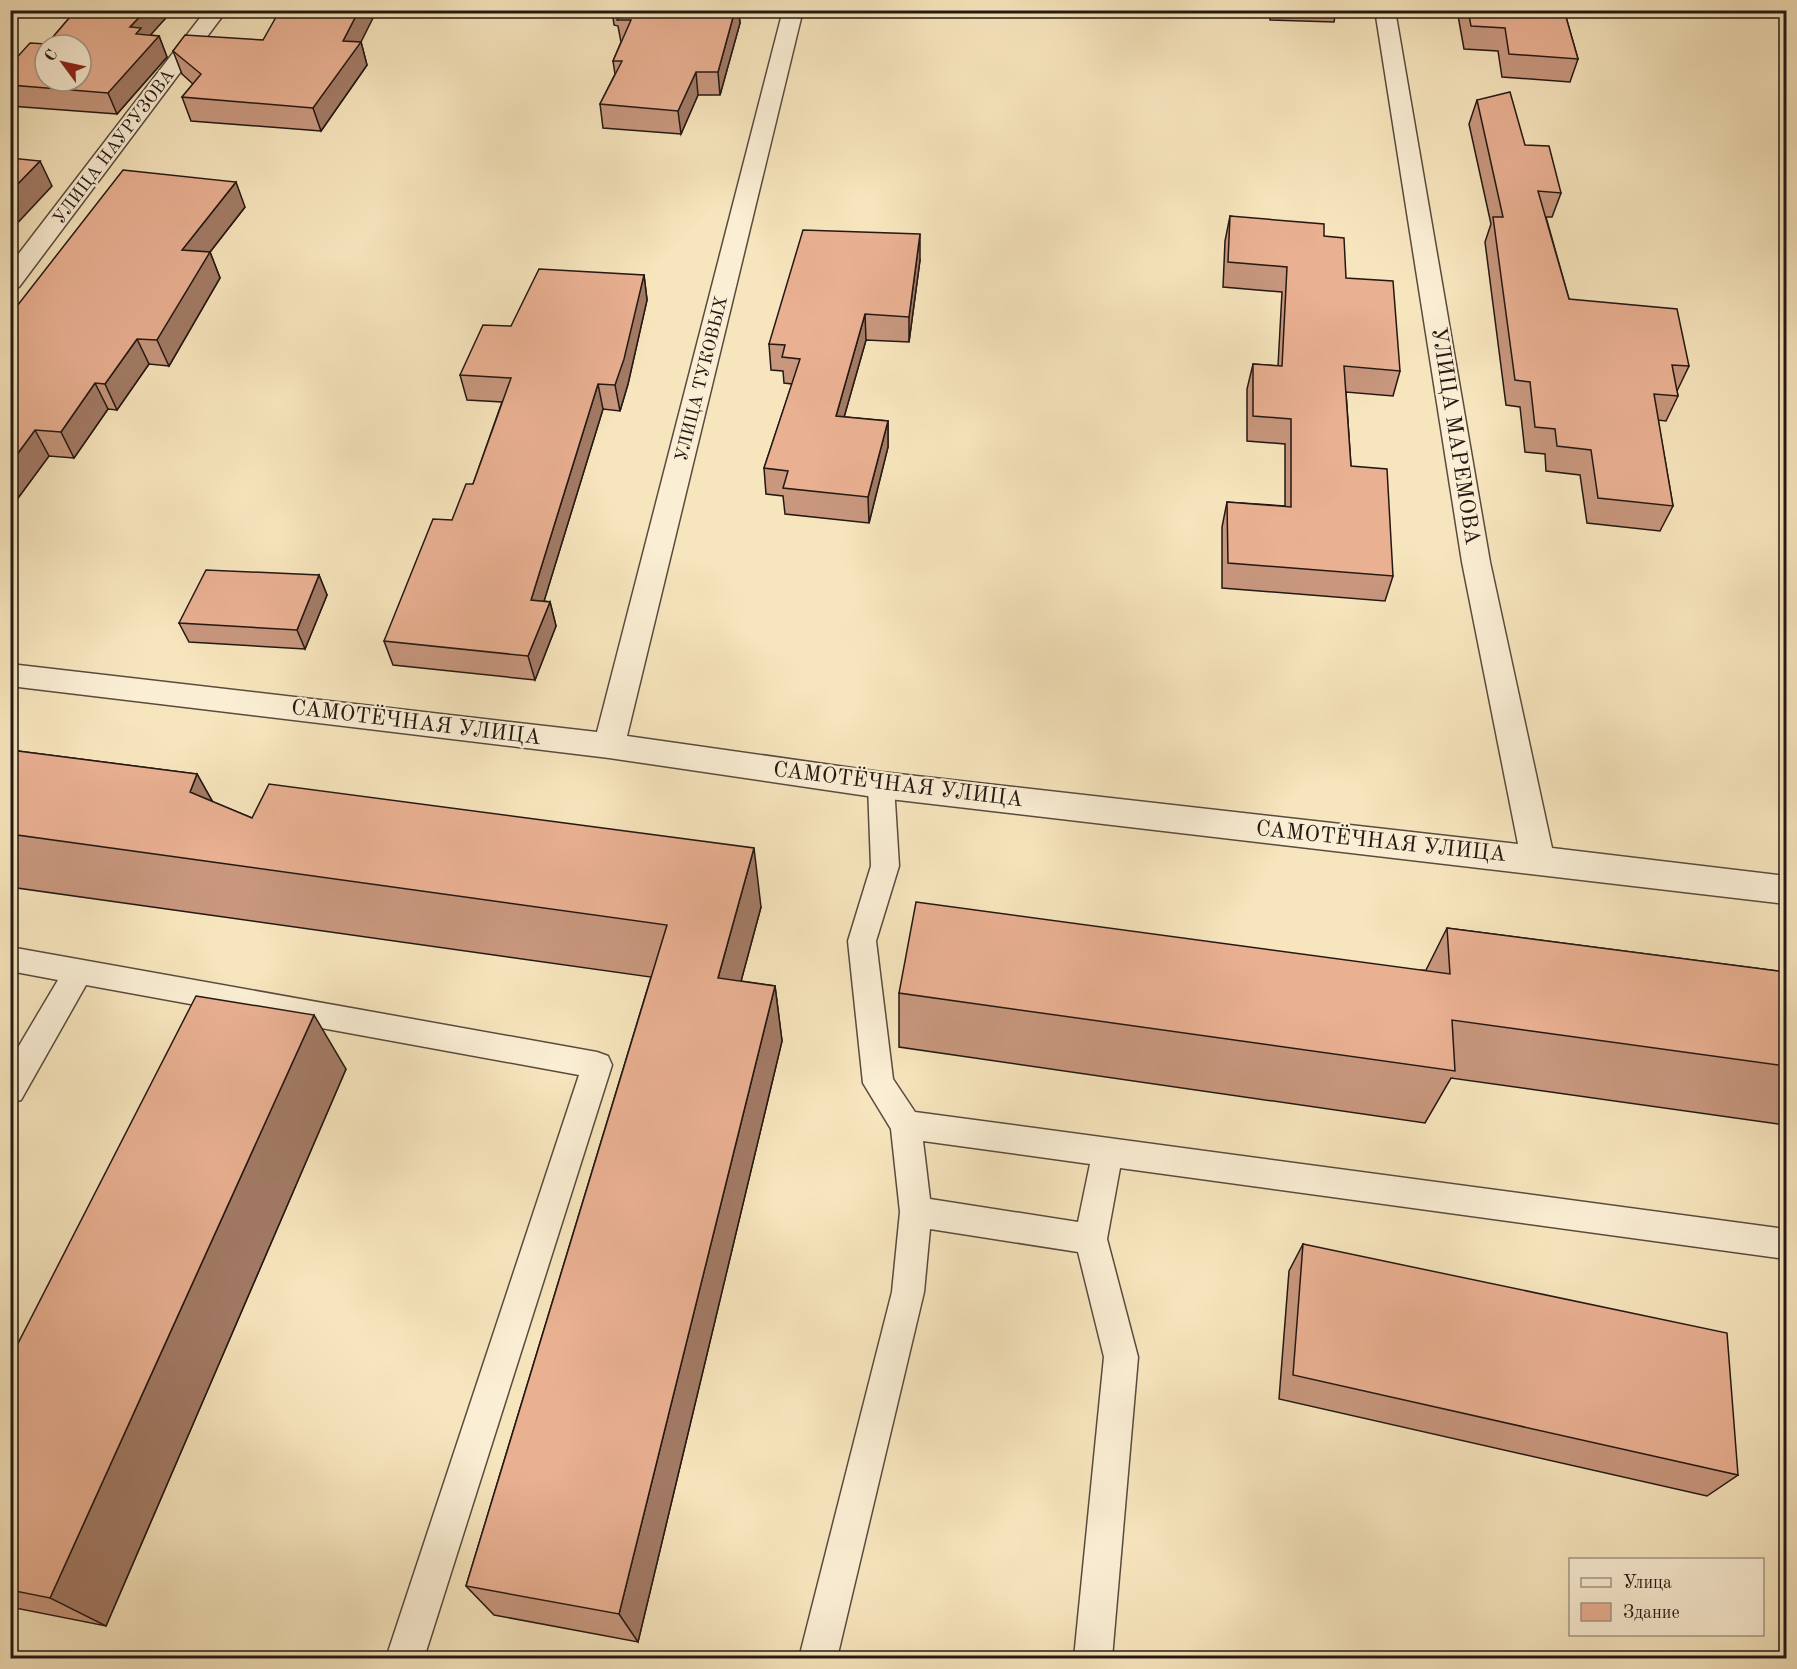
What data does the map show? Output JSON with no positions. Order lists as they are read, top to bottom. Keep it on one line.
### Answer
{"streets":{"street":["УЛИЦА НАУРУЗОВА","УЛИЦА ТУКОВЫХ","УЛИЦА МАРЕМОВА","САМОТЁЧНАЯ УЛИЦА"]},"crossings":[["УЛИЦА ТУКОВЫХ","САМОТЁЧНАЯ УЛИЦА"],["УЛИЦА МАРЕМОВА","САМОТЁЧНАЯ УЛИЦА"]],"legend":["Улица","Здание"],"north":"top left"}
